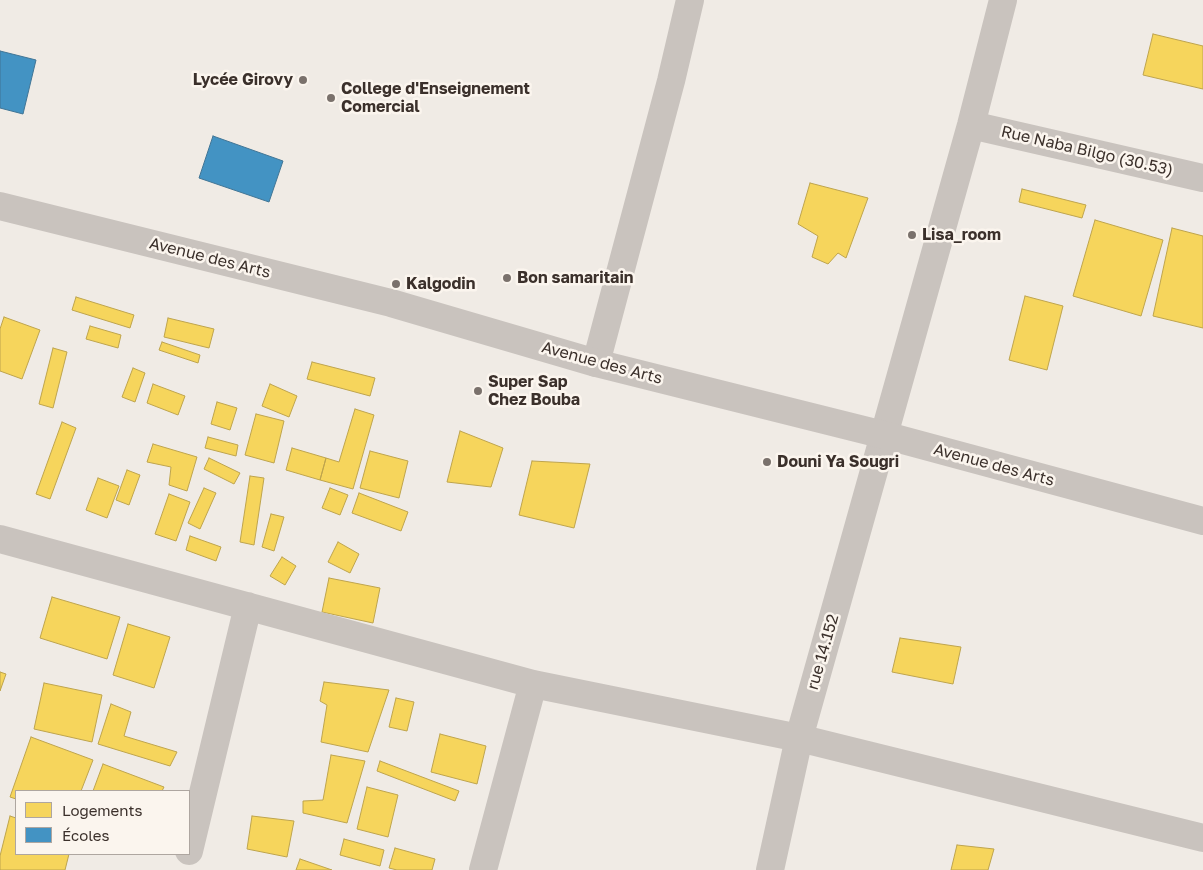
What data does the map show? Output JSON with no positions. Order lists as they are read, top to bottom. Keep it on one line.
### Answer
{"streets":{"street":["Rue Naba Bilgo (30.53)","Avenue des Arts","rue 14.152"]},"crossings":[["Rue Naba Bilgo (30.53)","rue 14.152"],["Avenue des Arts","rue 14.152"]],"places":["Lycée Girovy","College d'Enseignement Comercial","Lisa_room","Bon samaritain","Kalgodin","Super Sap Chez Bouba","Douni Ya Sougri"],"legend":["Logements","Écoles"]}
